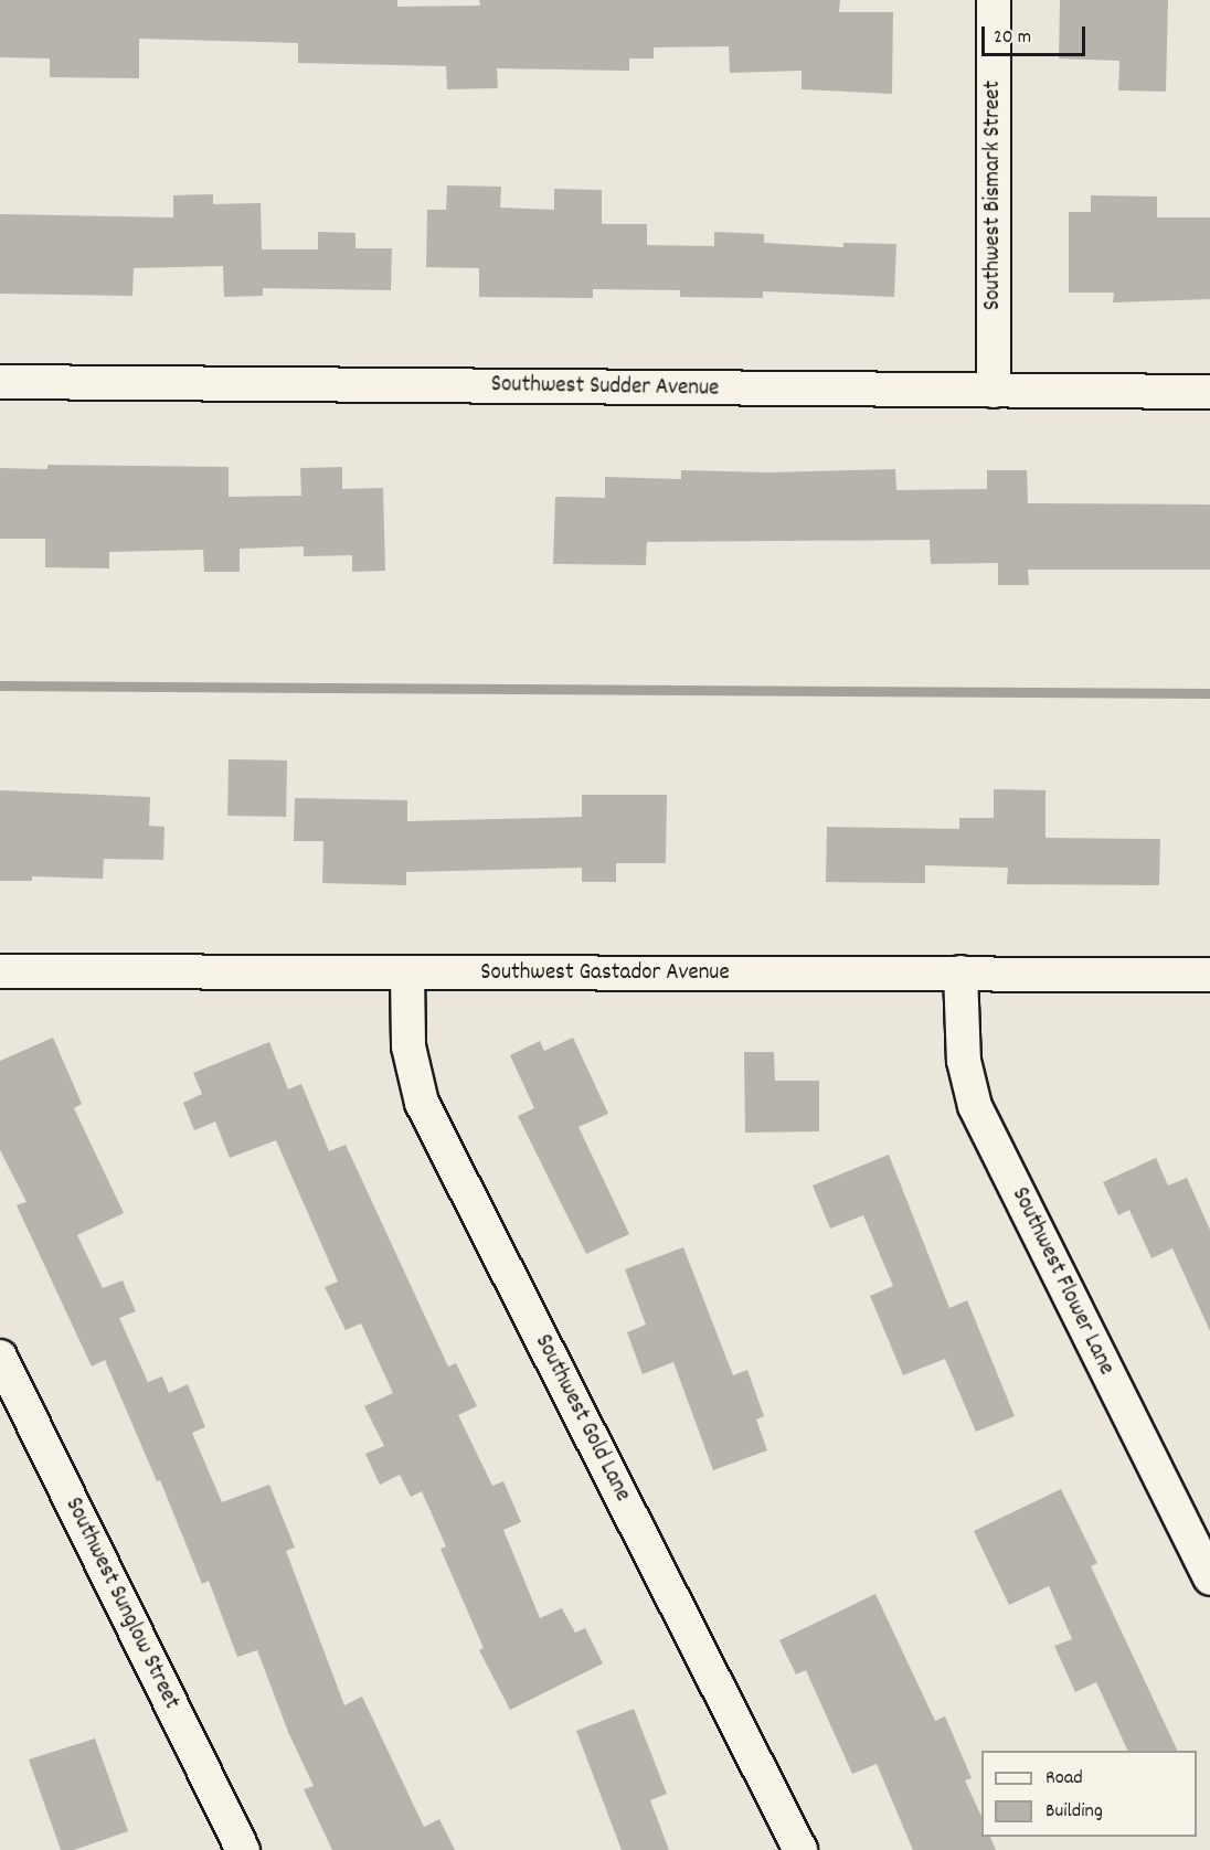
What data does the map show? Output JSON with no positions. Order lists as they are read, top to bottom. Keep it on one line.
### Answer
{"streets":{"street":["Southwest Bismark Street","Southwest Sudder Avenue","Southwest Gastador Avenue","Southwest Flower Lane","Southwest Gold Lane","Southwest Sunglow Street"]},"crossings":[["Southwest Bismark Street","Southwest Sudder Avenue"],["Southwest Gastador Avenue","Southwest Flower Lane"],["Southwest Gastador Avenue","Southwest Gold Lane"]],"legend":["Road","Building"],"scale_bar":"20 m"}
